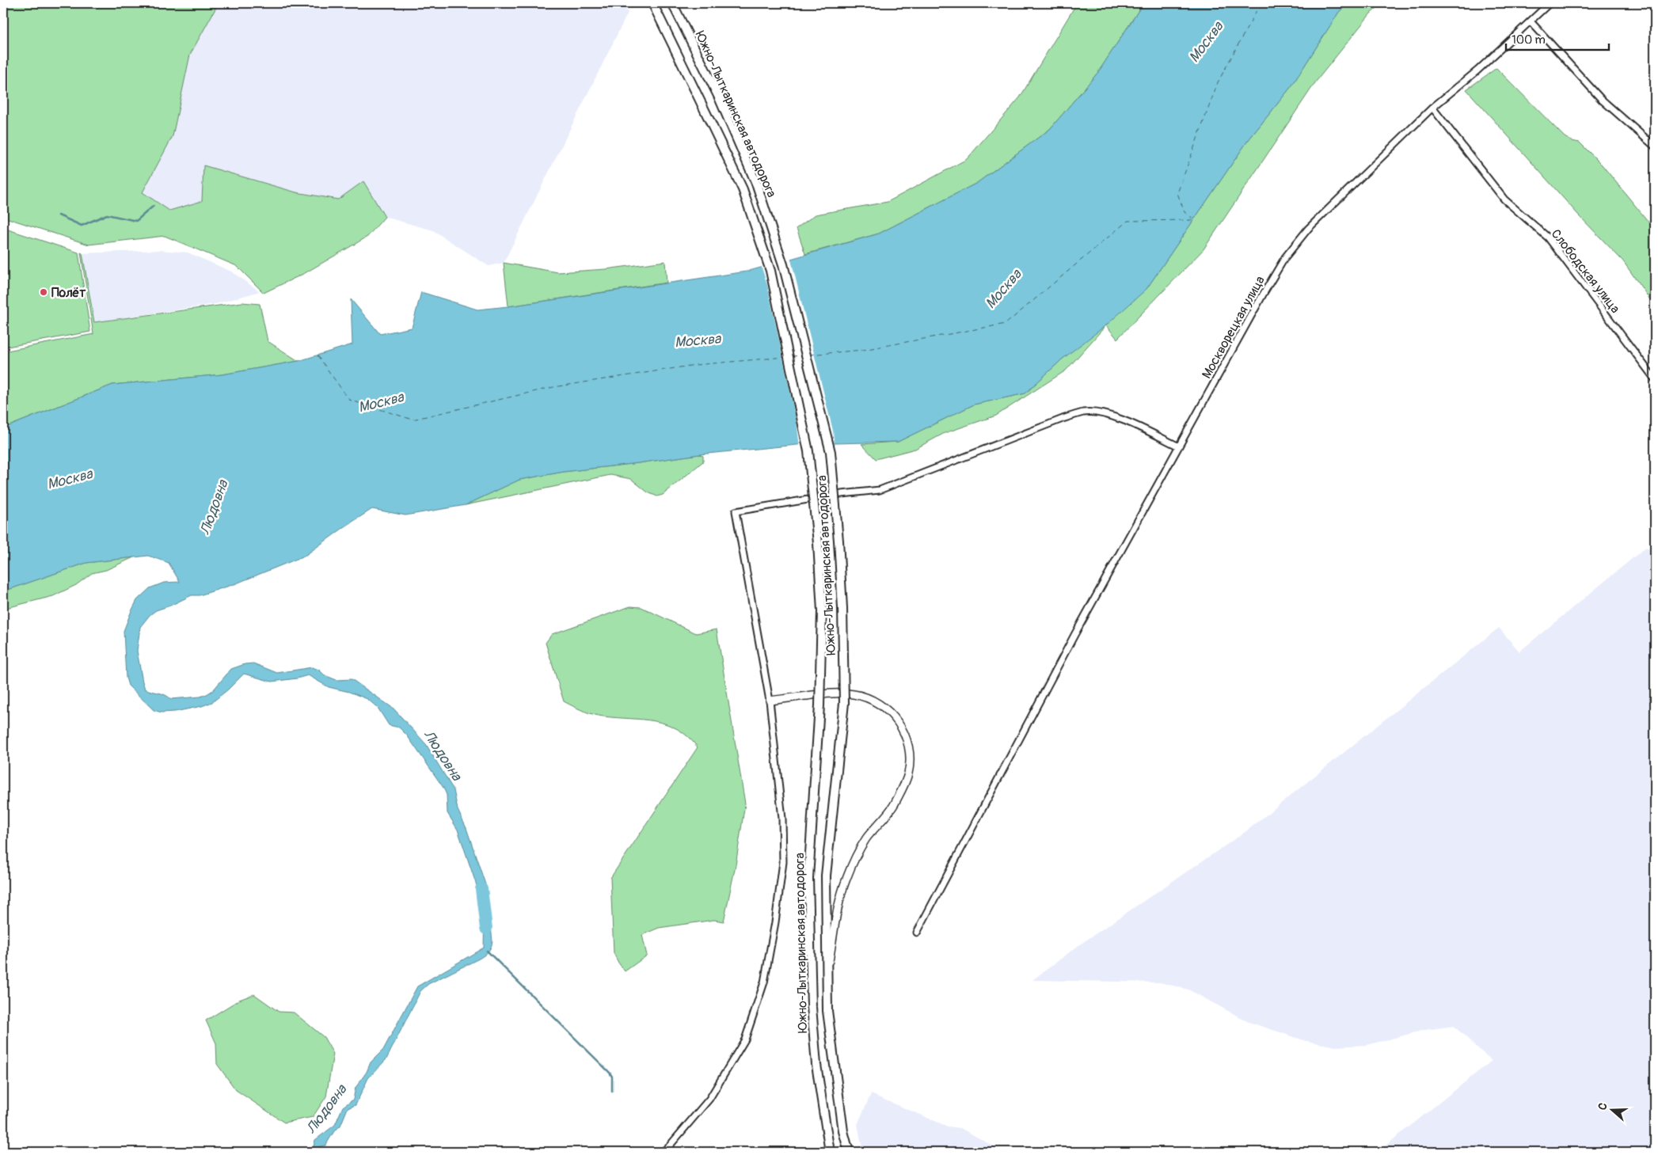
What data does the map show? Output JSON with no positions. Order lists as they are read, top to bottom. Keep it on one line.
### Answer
{"streets":{"main road":["Южно-Лыткаринская автодорога"],"street":["Слободская улица","Москворецкая улица"]},"crossings":[["Слободская улица","Москворецкая улица"]],"water":["Москва","Людовна"],"places":["Полёт"],"scale_bar":"100 m","north":"left"}
